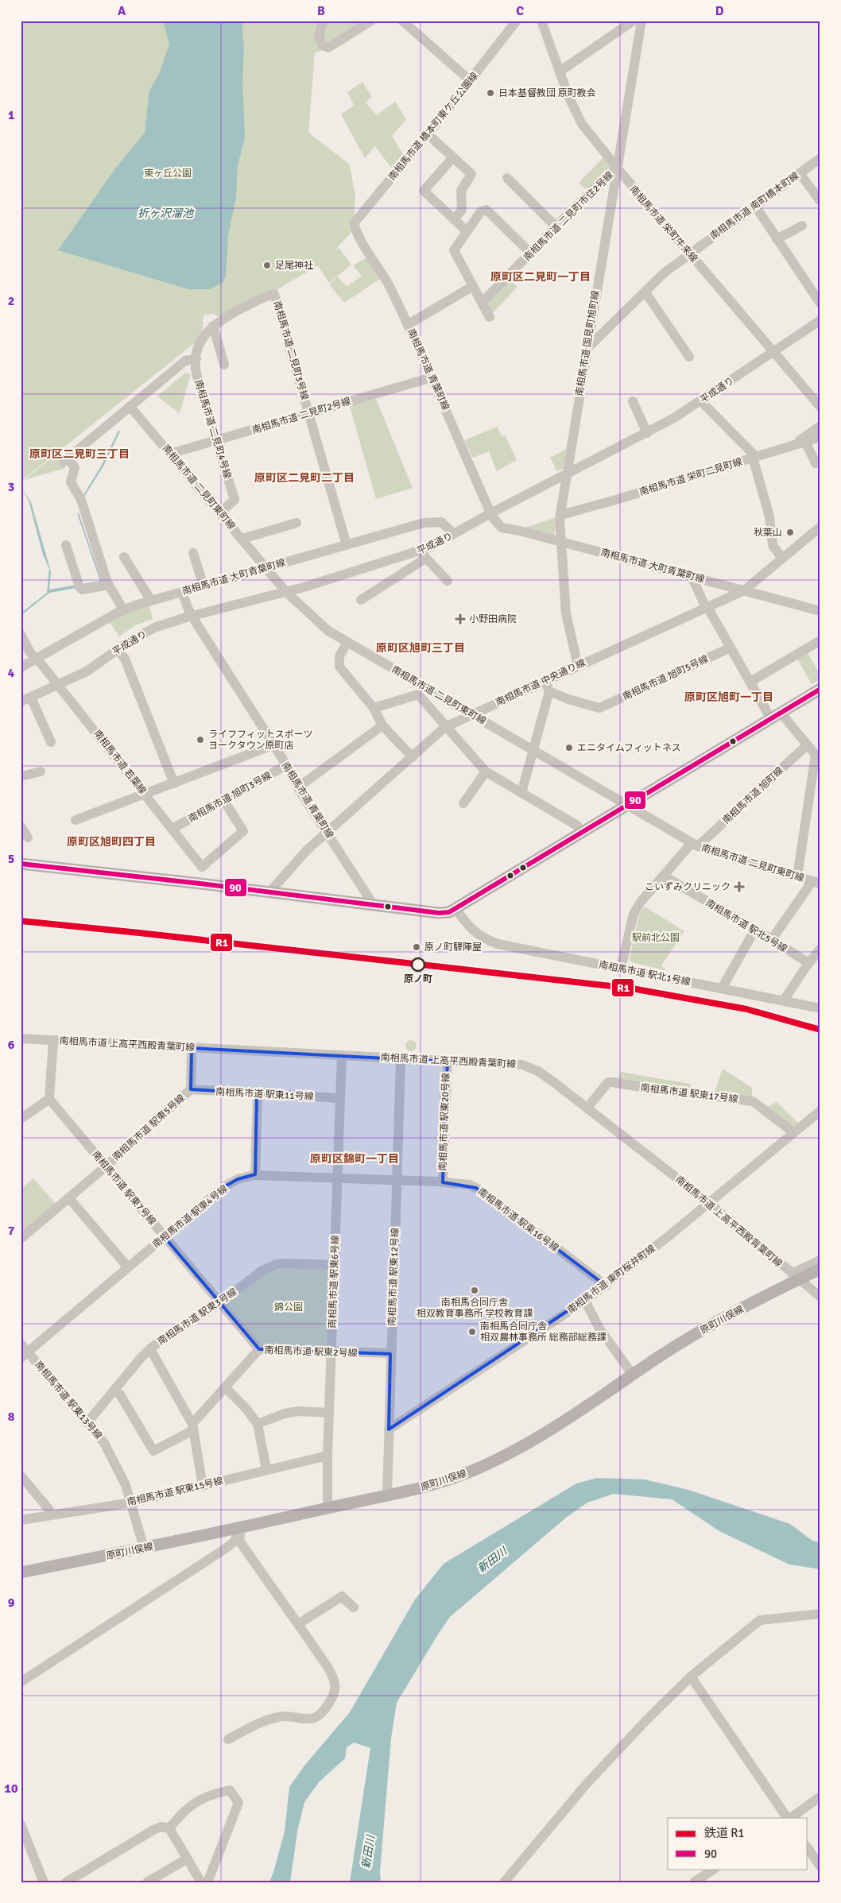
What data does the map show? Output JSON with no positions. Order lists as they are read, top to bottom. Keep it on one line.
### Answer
{"streets":{"main road":["原町川俣線"],"street":["南相馬市道 橋本町東ケ丘公園線","南相馬市道 南町橋本町線","南相馬市道 二見町市住2号線","南相馬市道 栄町牛来線","南相馬市道 国見町旭町線","南相馬市道 二見町3号線","南相馬市道 青葉町線","平成通り","南相馬市道 二見町2号線","南相馬市道 二見町4号線","南相馬市道 栄町二見町線","南相馬市道 二見町東町線","南相馬市道 大町青葉町線","南相馬市道 旭町5号線","南相馬市道 中央通り線","南相馬市道 若葉線","南相馬市道 旭町線","南相馬市道 旭町3号線","南相馬市道 駅北5号線","南相馬市道 駅北1号線","南相馬市道 上高平西殿青葉町線","南相馬市道 駅東17号線","南相馬市道 駅東11号線","南相馬市道 駅東20号線","南相馬市道 駅東5号線","南相馬市道 駅東7号線","南相馬市道 駅東4号線","南相馬市道 駅東16号線","南相馬市道 駅東12号線","南相馬市道 東町桜井町線","南相馬市道 駅東6号線","南相馬市道 駅東3号線","南相馬市道 駅東2号線","南相馬市道 駅東13号線","南相馬市道 駅東15号線"]},"crossings":[["南相馬市道 橋本町東ケ丘公園線","南相馬市道 青葉町線"],["南相馬市道 南町橋本町線","南相馬市道 栄町牛来線"],["南相馬市道 南町橋本町線","南相馬市道 国見町旭町線"],["南相馬市道 二見町市住2号線","南相馬市道 栄町牛来線"],["南相馬市道 二見町市住2号線","南相馬市道 国見町旭町線"],["南相馬市道 栄町牛来線","南相馬市道 国見町旭町線"],["南相馬市道 栄町牛来線","平成通り"],["南相馬市道 国見町旭町線","平成通り"],["南相馬市道 国見町旭町線","南相馬市道 栄町二見町線"],["南相馬市道 国見町旭町線","南相馬市道 大町青葉町線"],["南相馬市道 国見町旭町線","南相馬市道 中央通り線"],["南相馬市道 二見町3号線","南相馬市道 二見町2号線"],["南相馬市道 二見町3号線","南相馬市道 二見町4号線"],["南相馬市道 二見町3号線","南相馬市道 大町青葉町線"],["南相馬市道 青葉町線","平成通り"],["南相馬市道 青葉町線","南相馬市道 二見町2号線"],["南相馬市道 青葉町線","南相馬市道 大町青葉町線"],["南相馬市道 青葉町線","南相馬市道 中央通り線"],["南相馬市道 青葉町線","南相馬市道 旭町3号線"],["平成通り","南相馬市道 二見町東町線"],["平成通り","南相馬市道 大町青葉町線"],["平成通り","南相馬市道 若葉線"],["南相馬市道 二見町2号線","南相馬市道 二見町4号線"],["南相馬市道 二見町2号線","南相馬市道 二見町東町線"],["南相馬市道 二見町4号線","南相馬市道 二見町東町線"],["南相馬市道 二見町東町線","南相馬市道 大町青葉町線"],["南相馬市道 二見町東町線","南相馬市道 中央通り線"],["南相馬市道 二見町東町線","南相馬市道 旭町線"],["南相馬市道 大町青葉町線","南相馬市道 中央通り線"],["南相馬市道 大町青葉町線","南相馬市道 若葉線"],["南相馬市道 若葉線","南相馬市道 旭町3号線"],["南相馬市道 旭町線","南相馬市道 駅北5号線"],["南相馬市道 旭町線","南相馬市道 駅北1号線"],["南相馬市道 上高平西殿青葉町線","南相馬市道 駅東17号線"],["南相馬市道 上高平西殿青葉町線","南相馬市道 駅東20号線"],["南相馬市道 上高平西殿青葉町線","南相馬市道 駅東5号線"],["南相馬市道 上高平西殿青葉町線","南相馬市道 駅東12号線"],["南相馬市道 上高平西殿青葉町線","南相馬市道 東町桜井町線"],["南相馬市道 上高平西殿青葉町線","南相馬市道 駅東6号線"],["南相馬市道 上高平西殿青葉町線","原町川俣線"],["南相馬市道 駅東17号線","南相馬市道 東町桜井町線"],["南相馬市道 駅東11号線","南相馬市道 駅東5号線"],["南相馬市道 駅東11号線","南相馬市道 駅東6号線"],["南相馬市道 駅東20号線","南相馬市道 駅東16号線"],["南相馬市道 駅東5号線","南相馬市道 駅東7号線"],["南相馬市道 駅東7号線","南相馬市道 駅東4号線"],["南相馬市道 駅東7号線","南相馬市道 駅東3号線"],["南相馬市道 駅東7号線","南相馬市道 駅東2号線"],["南相馬市道 駅東4号線","南相馬市道 駅東16号線"],["南相馬市道 駅東4号線","南相馬市道 駅東12号線"],["南相馬市道 駅東4号線","南相馬市道 駅東6号線"],["南相馬市道 駅東4号線","南相馬市道 駅東13号線"],["南相馬市道 駅東16号線","南相馬市道 駅東12号線"],["南相馬市道 駅東16号線","南相馬市道 東町桜井町線"],["南相馬市道 駅東12号線","南相馬市道 東町桜井町線"],["南相馬市道 駅東12号線","原町川俣線"],["南相馬市道 駅東12号線","南相馬市道 駅東2号線"],["南相馬市道 駅東6号線","南相馬市道 駅東3号線"],["南相馬市道 駅東6号線","原町川俣線"],["南相馬市道 駅東6号線","南相馬市道 駅東2号線"],["南相馬市道 駅東6号線","南相馬市道 駅東15号線"],["南相馬市道 駅東3号線","南相馬市道 駅東13号線"],["原町川俣線","南相馬市道 駅東13号線"],["南相馬市道 駅東13号線","南相馬市道 駅東15号線"]],"districts":["原町区二見町一丁目","原町区二見町三丁目","原町区二見町二丁目","原町区旭町三丁目","原町区旭町一丁目","原町区旭町四丁目","原町区錦町一丁目"],"water":["折ヶ沢溜池","新田川"],"parks":["東ヶ丘公園","駅前北公園","錦公園"],"places":{"other":["日本基督教団 原町教会","足尾神社","秋葉山","ライフフィットスポーツ ヨークタウン原町店","エニタイムフィットネス","原ノ町驛陣屋","原ノ町","南相馬合同庁舎 相双教育事務所 学校教育課","南相馬合同庁舎 相双農林事務所 総務部総務課"],"health":["小野田病院","こいずみクリニック"]},"lines":["transit line 90","rail line R1"],"legend":["鉄道 R1","90"],"grid":{"columns":["A","B","C","D"],"rows":["1","2","3","4","5","6","7","8","9","10"]}}
